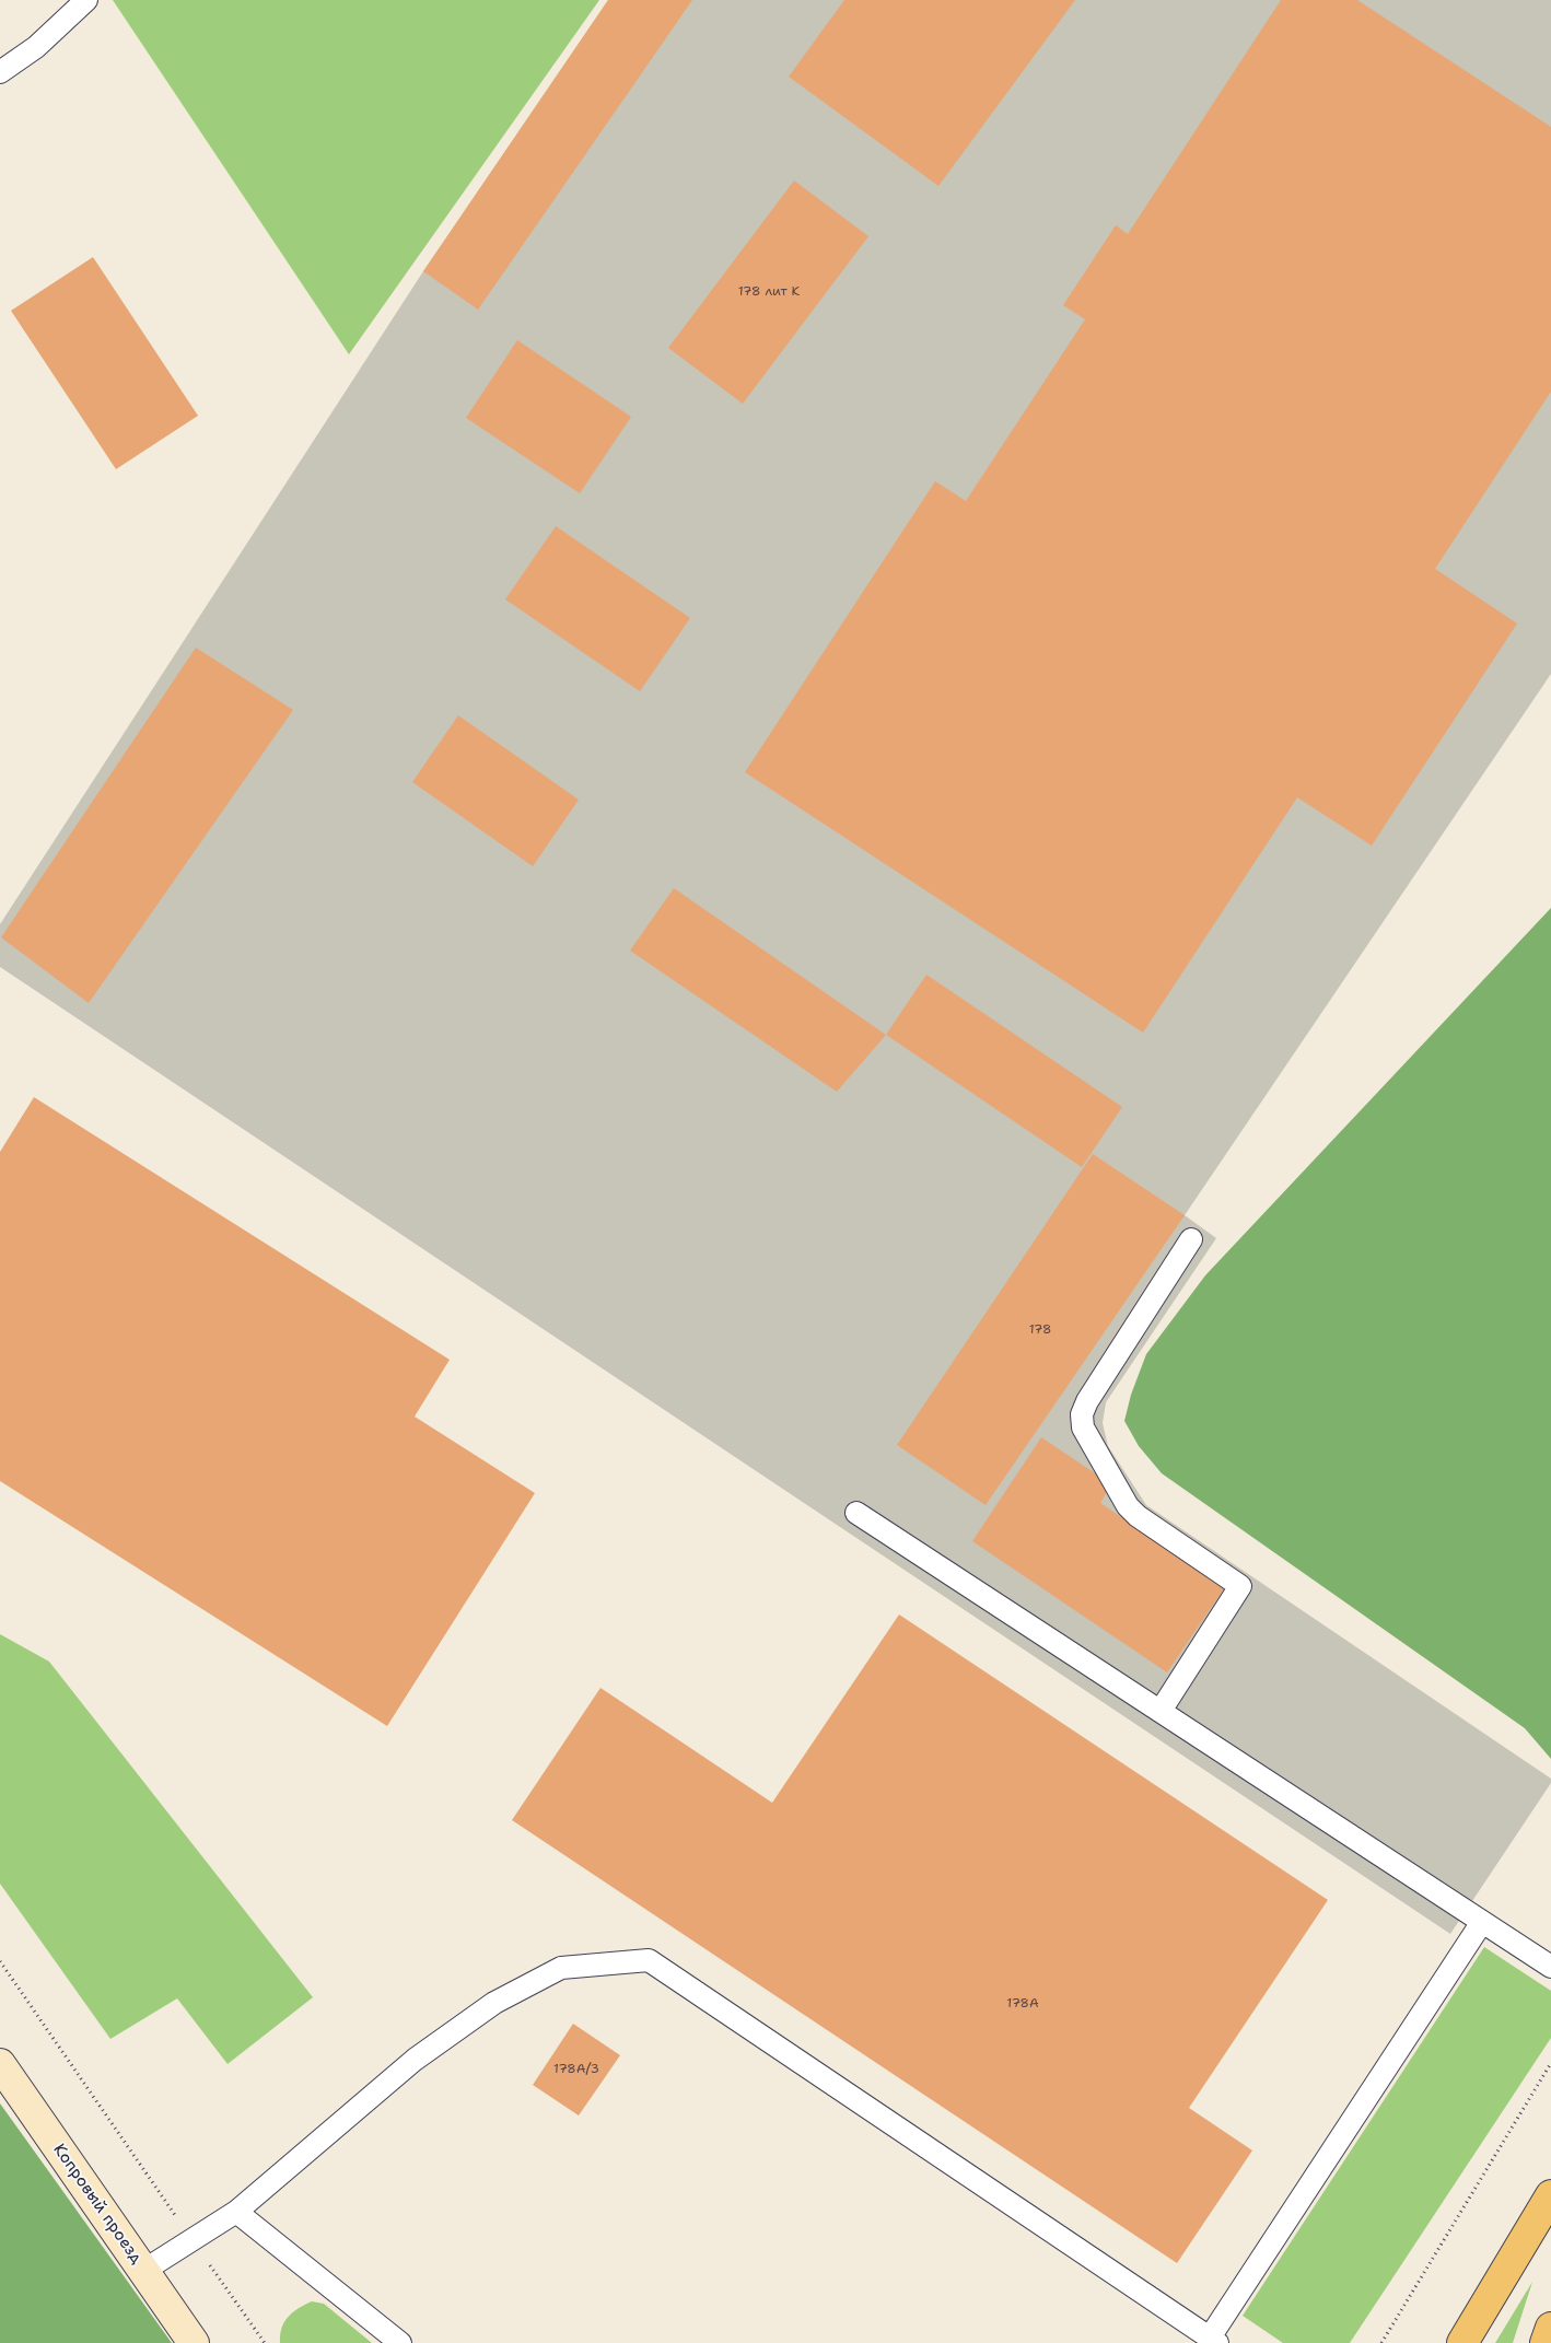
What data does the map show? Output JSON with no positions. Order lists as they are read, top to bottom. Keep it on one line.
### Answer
{"streets":{"main road":["Копровый проезд"]},"house_numbers":["178 лит К","178","178А","178А/3"]}
